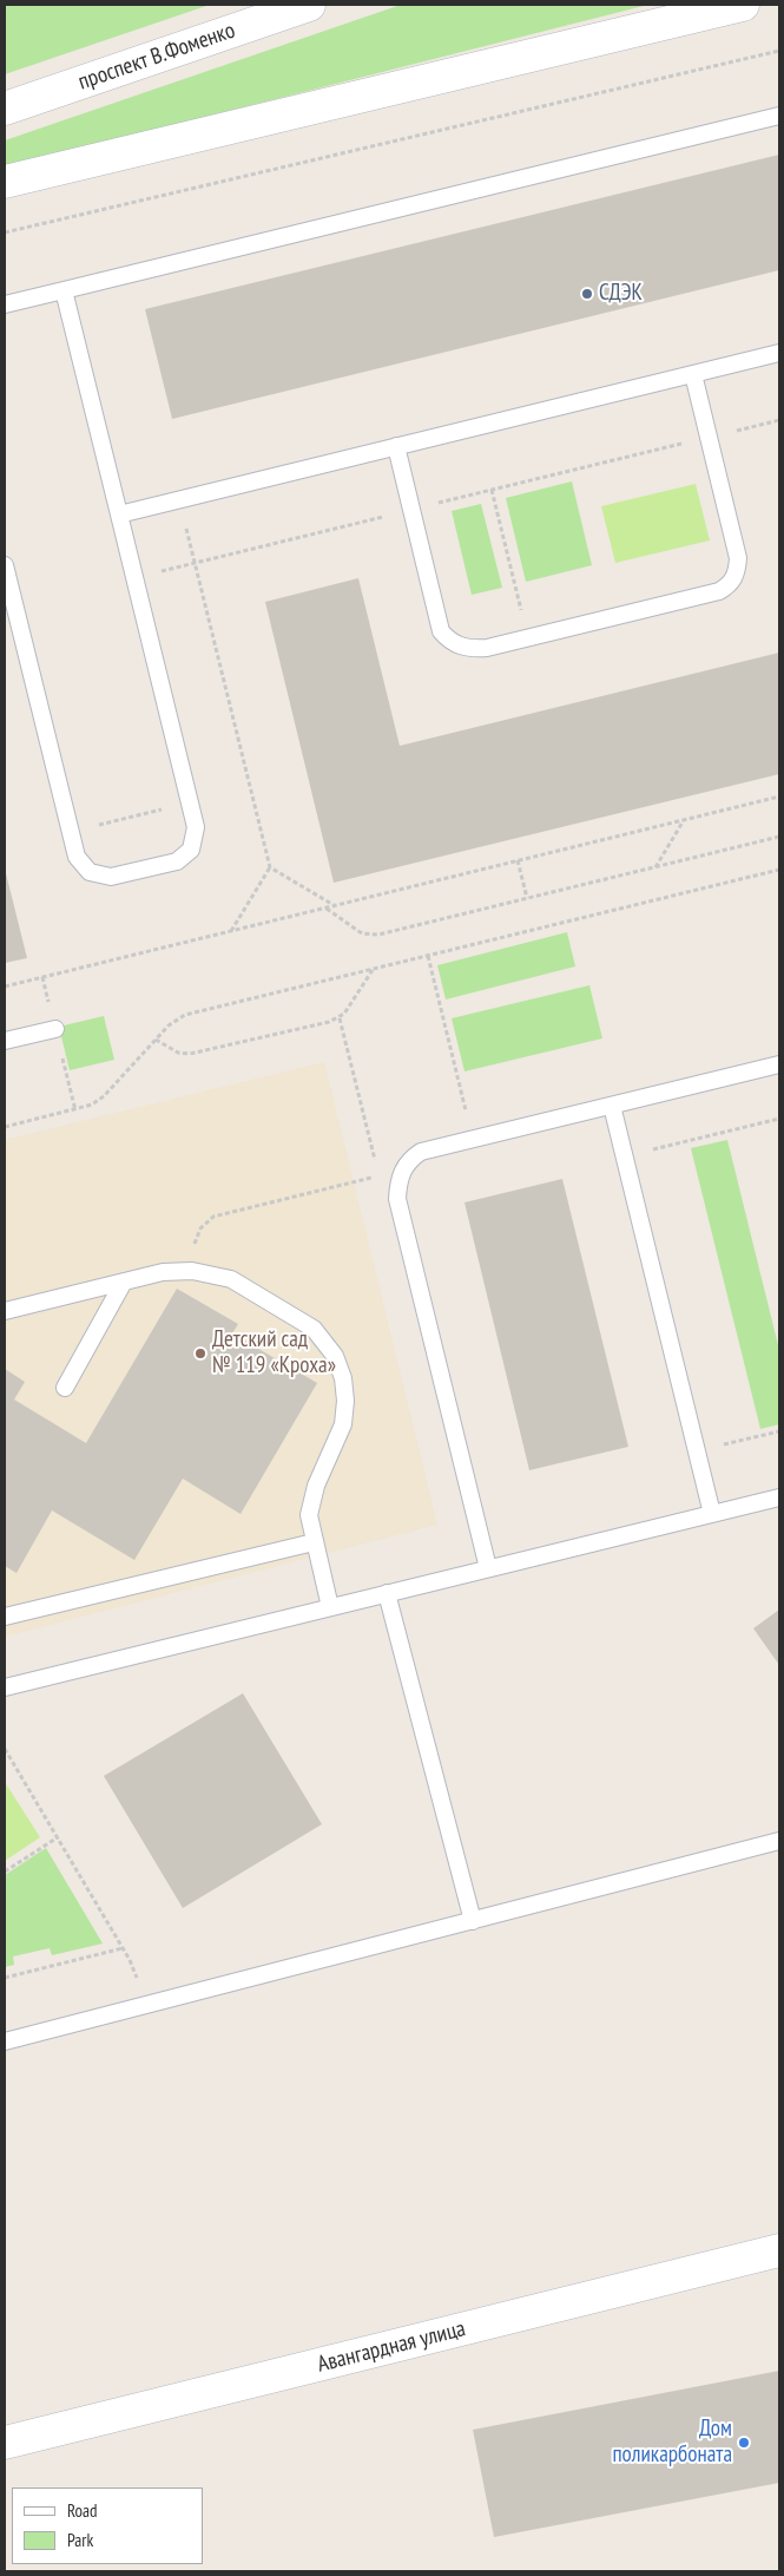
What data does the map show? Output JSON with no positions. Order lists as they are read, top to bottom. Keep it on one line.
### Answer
{"streets":{"street":["проспект В.Фоменко","Авангардная улица"]},"places":["СДЭК","Детский сад № 119 «Кроха»","Дом поликарбоната"],"legend":["Road","Park"]}
